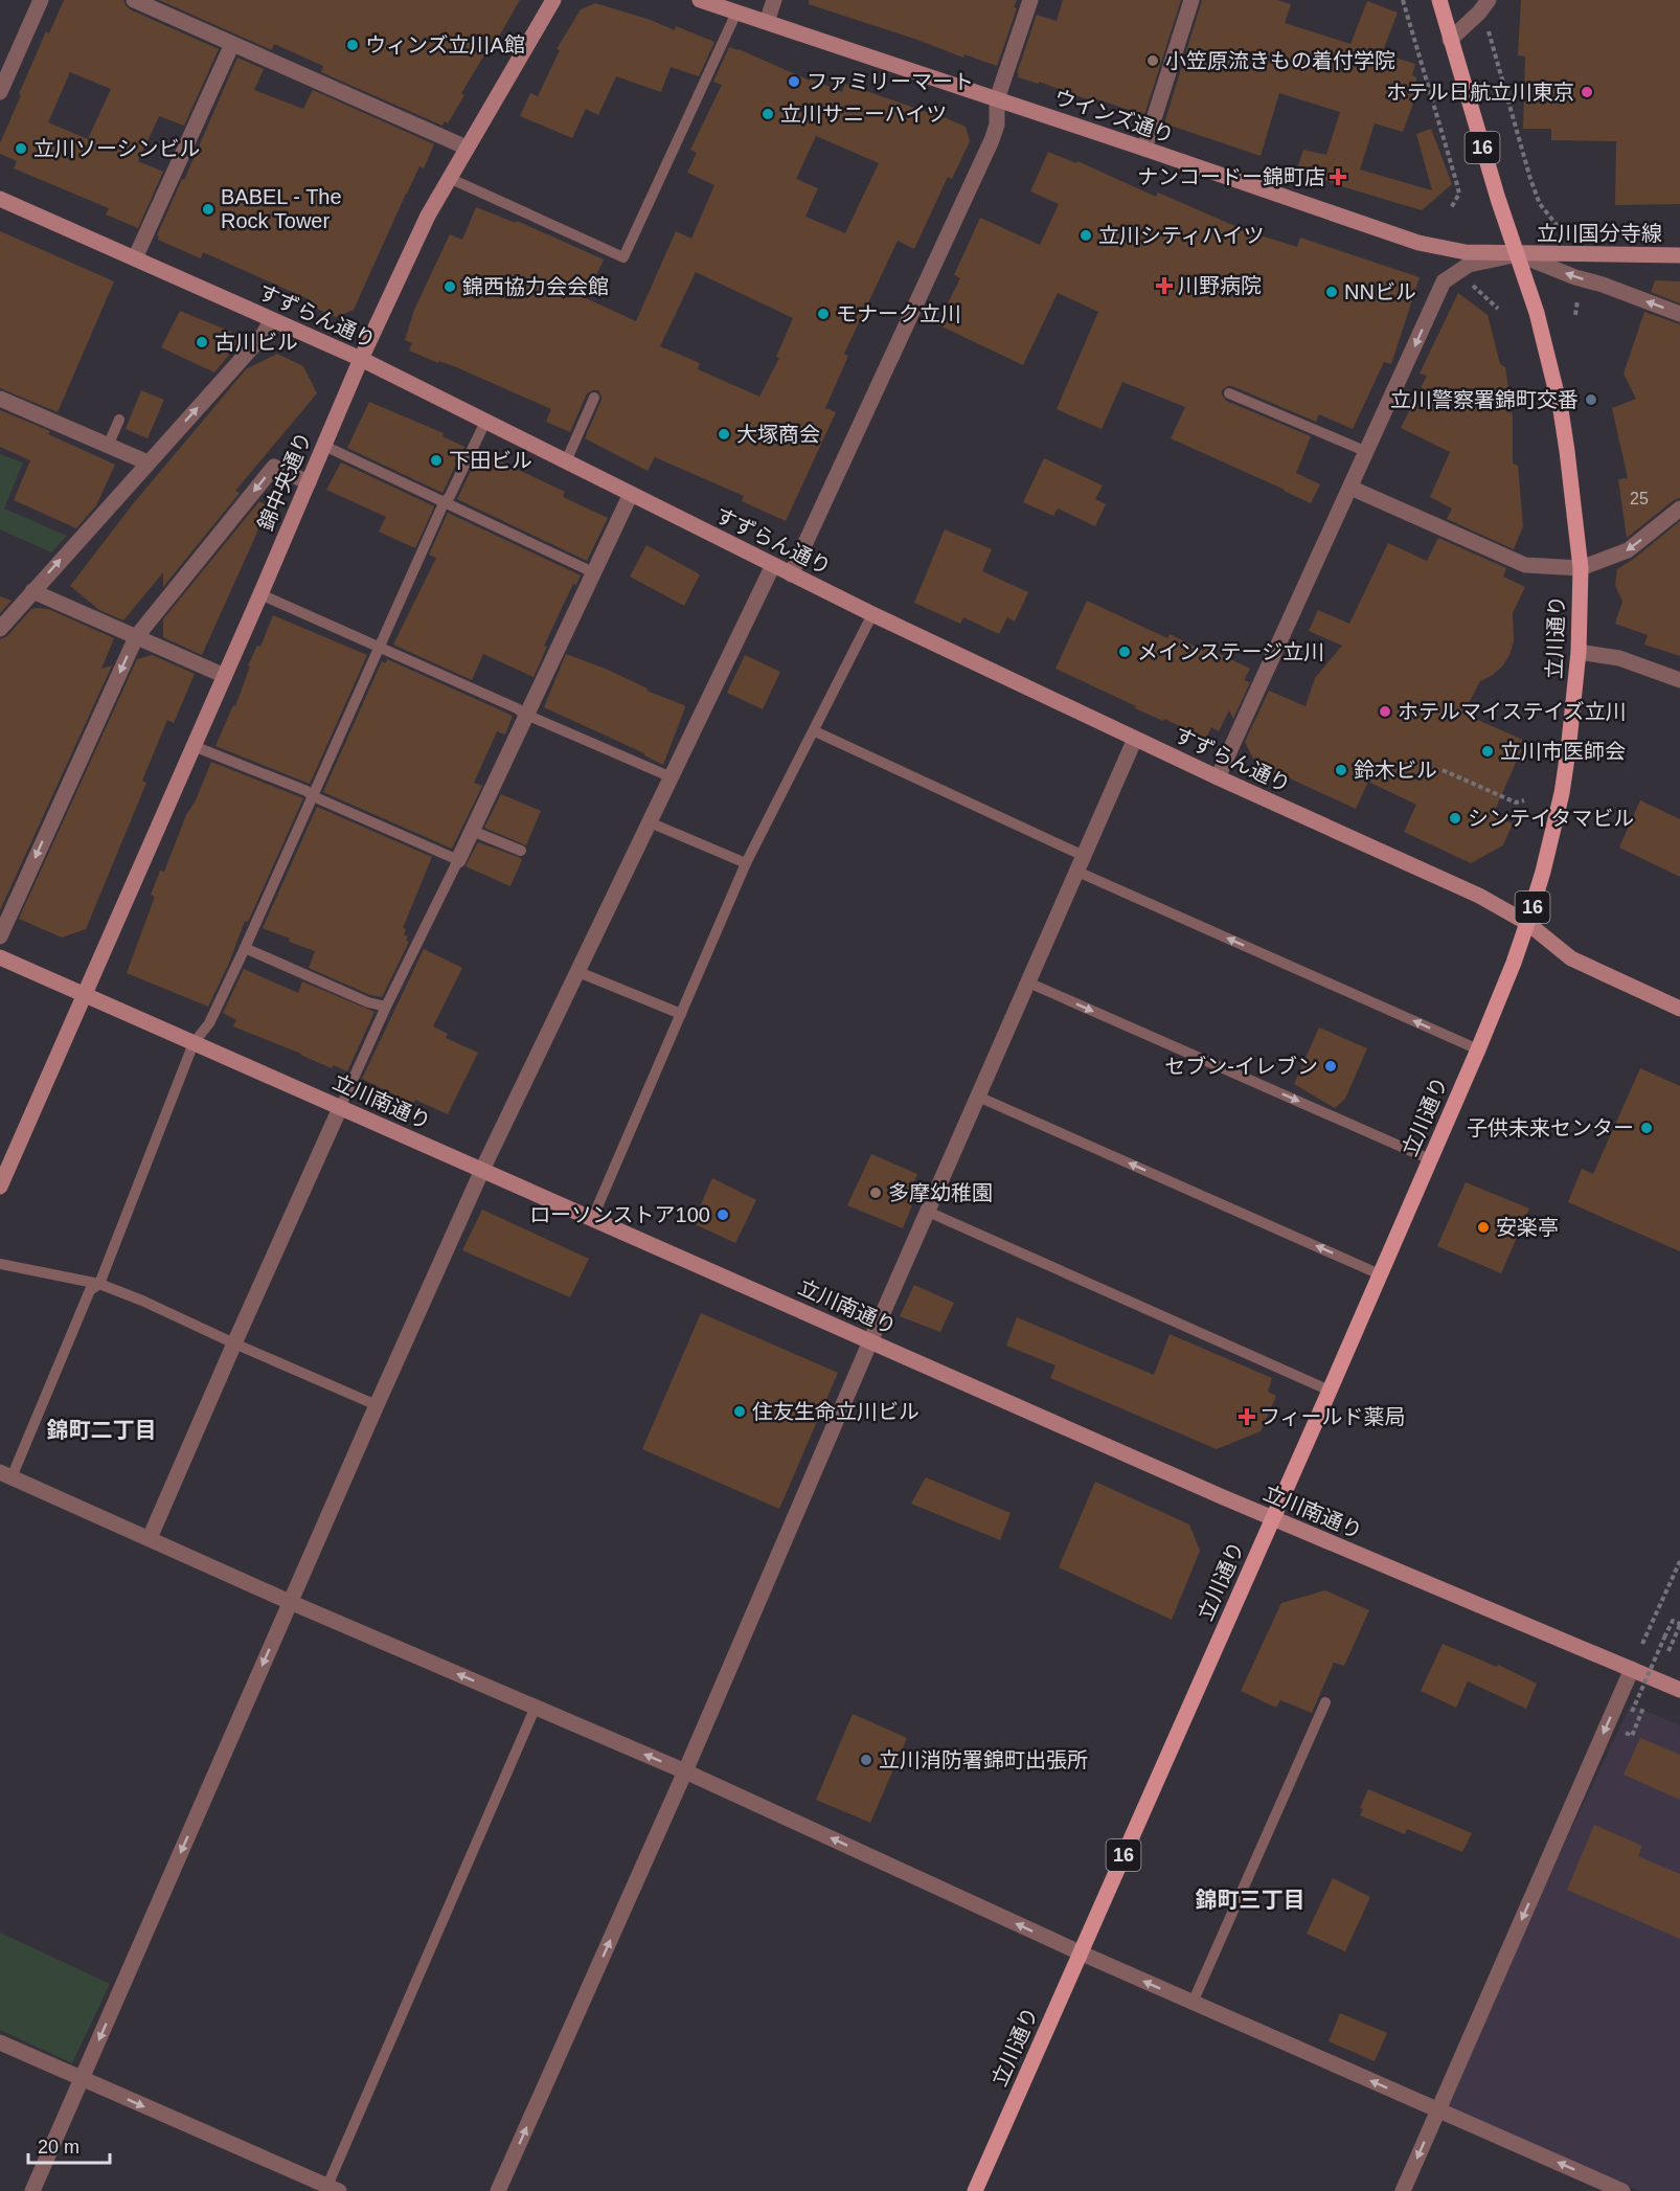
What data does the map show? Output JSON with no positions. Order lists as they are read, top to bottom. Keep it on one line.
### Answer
{"streets":{"main road":["16","立川通り"],"street":["ウインズ通り","立川国分寺線","すずらん通り","錦中央通り","立川南通り"]},"crossings":[["ウインズ通り","立川国分寺線"],["ウインズ通り","立川通り"],["立川国分寺線","立川通り"],["すずらん通り","錦中央通り"],["すずらん通り","立川通り"],["錦中央通り","立川南通り"],["立川通り","立川南通り"]],"districts":["錦町二丁目","錦町三丁目"],"places":{"other":["ウィンズ立川A館","小笠原流きもの着付学院","ファミリーマート","ホテル日航立川東京","立川サニーハイツ","立川ソーシンビル","BABEL - The Rock Tower","立川シティハイツ","錦西協力会会館","NNビル","モナーク立川","古川ビル","立川警察署錦町交番","大塚商会","下田ビル","メインステージ立川","ホテルマイステイズ立川","立川市医師会","鈴木ビル","シンテイタマビル","セブン-イレブン","子供未来センター","多摩幼稚園","ローソンストア100","安楽亭","住友生命立川ビル","立川消防署錦町出張所"],"health":["ナンコードー錦町店","川野病院","フィールド薬局"]},"house_numbers":["25"],"scale_bar":"20 m"}
